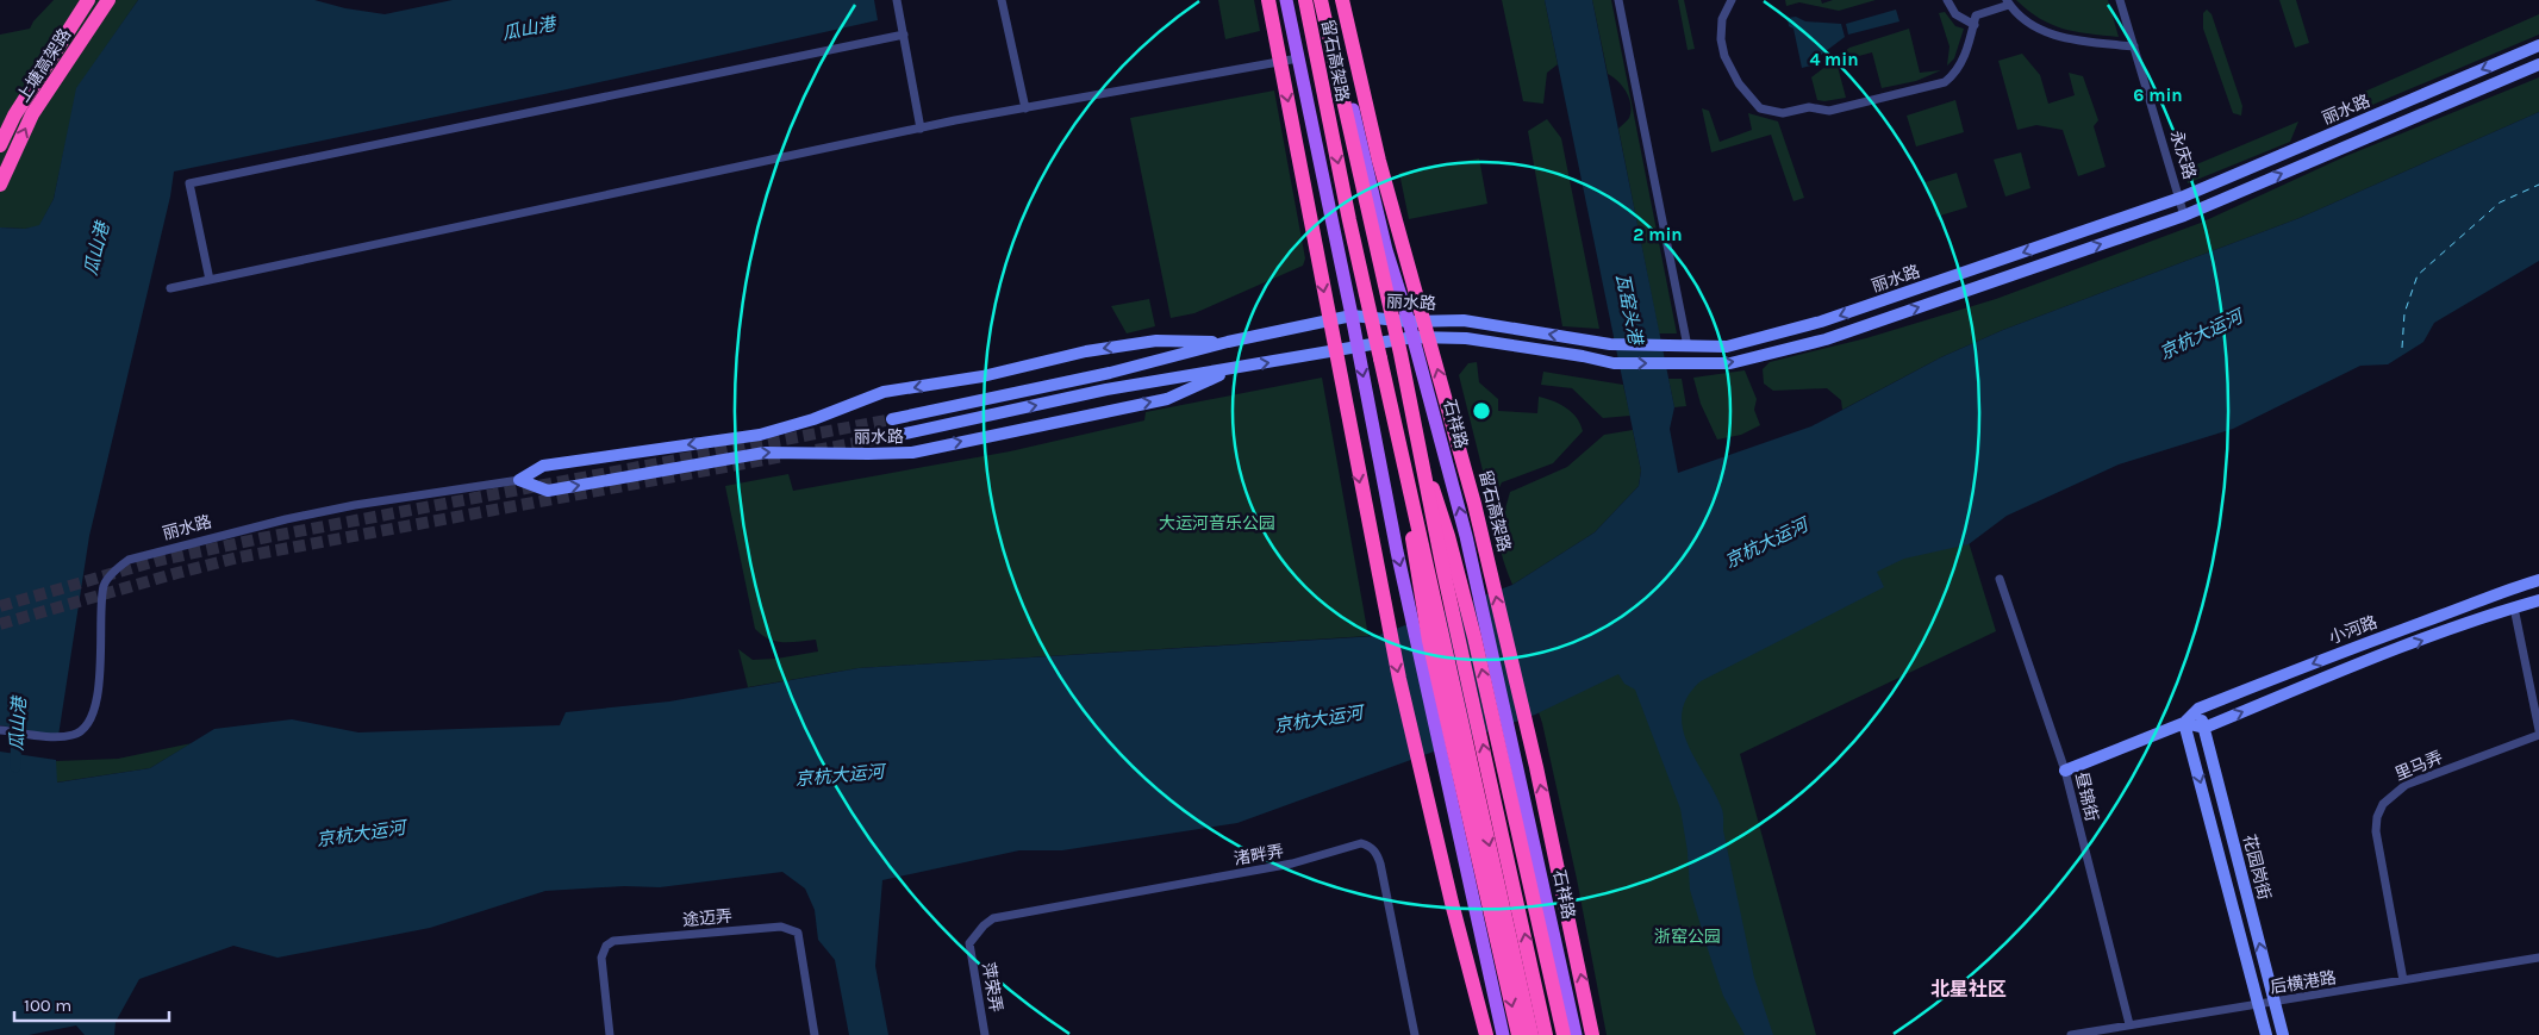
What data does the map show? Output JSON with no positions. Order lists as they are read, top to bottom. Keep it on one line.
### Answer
{"streets":{"highway":["留石高架路","上塘高架路"],"main road":["丽水路","石祥路","小河路","花园岗街"],"street":["永庆路","里马弄","昼锦街","渚畔弄","途迈弄","后横港路","萍荣弄"]},"crossings":[["丽水路","永庆路"],["丽水路","石祥路"],["小河路","昼锦街"],["小河路","花园岗街"],["里马弄","后横港路"],["昼锦街","后横港路"],["渚畔弄","萍荣弄"],["花园岗街","后横港路"]],"districts":["北星社区"],"water":["瓜山港","瓦窑头港","京杭大运河"],"parks":["大运河音乐公园","浙窑公园"],"scale_bar":"100 m","rings":["4 min","6 min","2 min"]}
